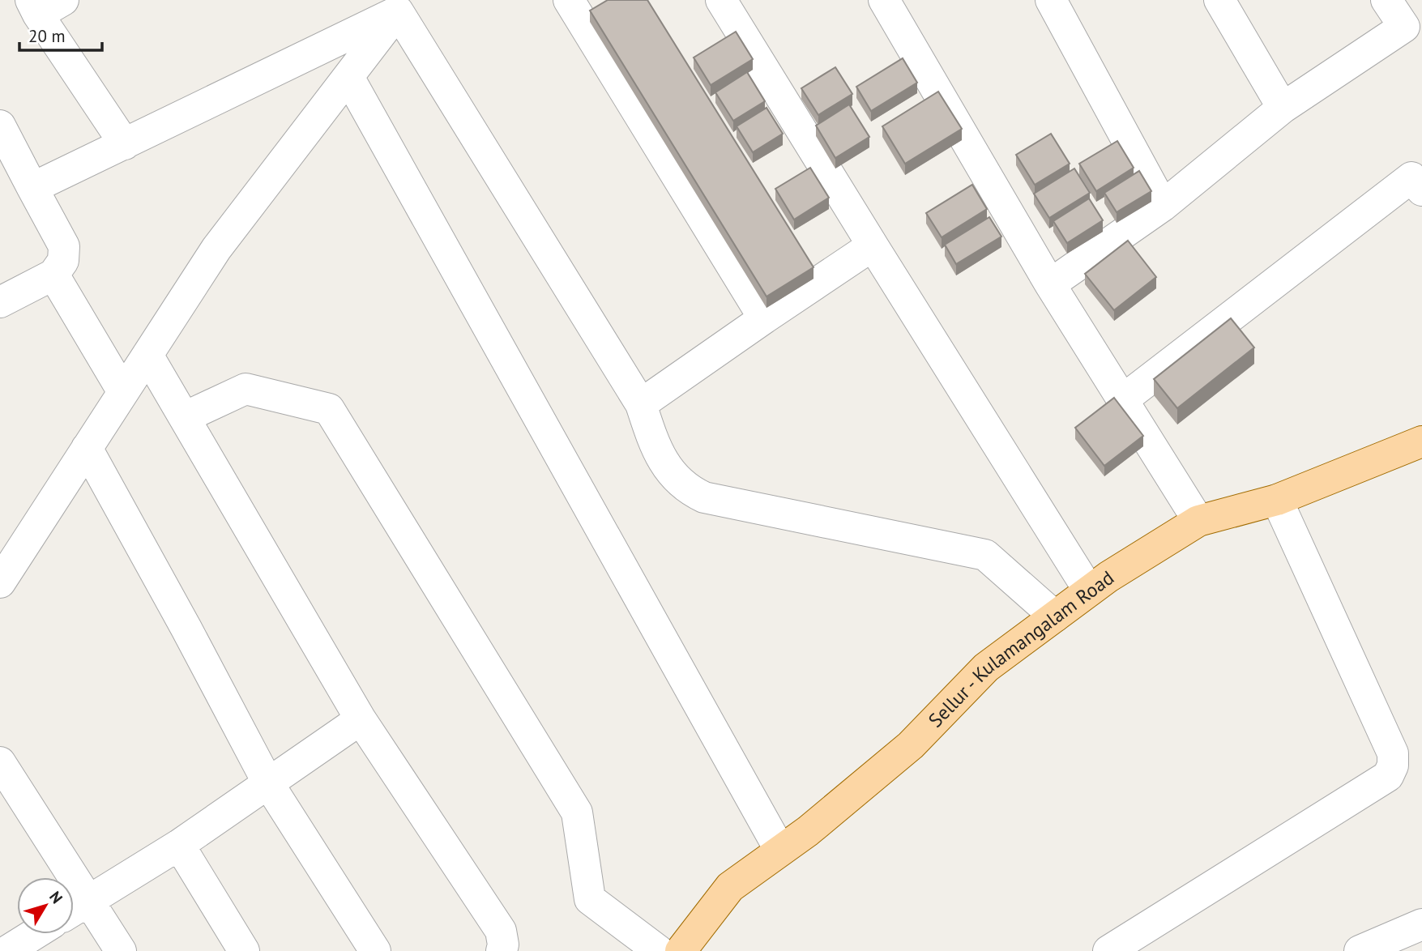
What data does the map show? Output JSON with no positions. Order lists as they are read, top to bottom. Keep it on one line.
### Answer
{"streets":{"main road":["Sellur - Kulamangalam Road"]},"scale_bar":"20 m","north":"top right"}
